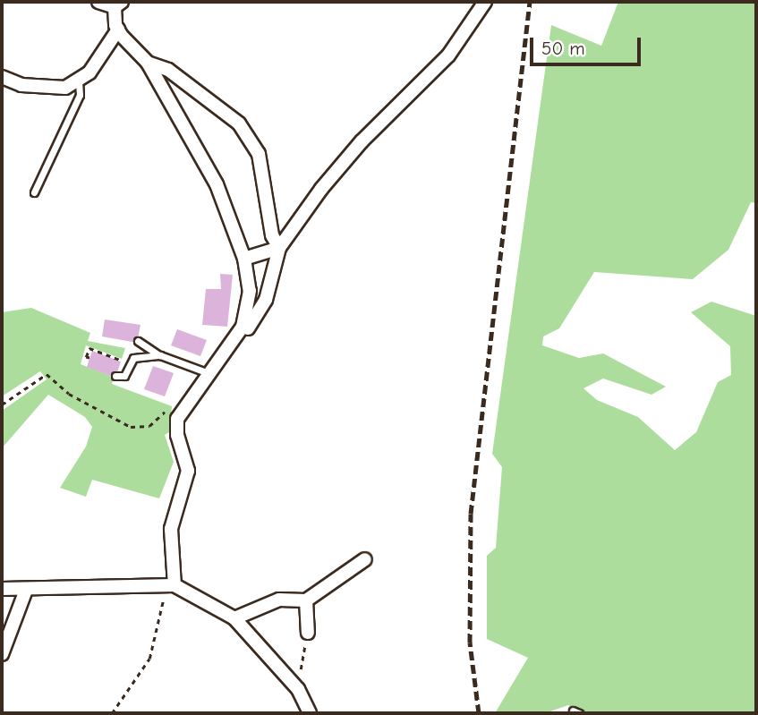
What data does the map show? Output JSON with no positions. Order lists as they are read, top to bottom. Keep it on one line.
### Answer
{"scale_bar":"50 m"}
